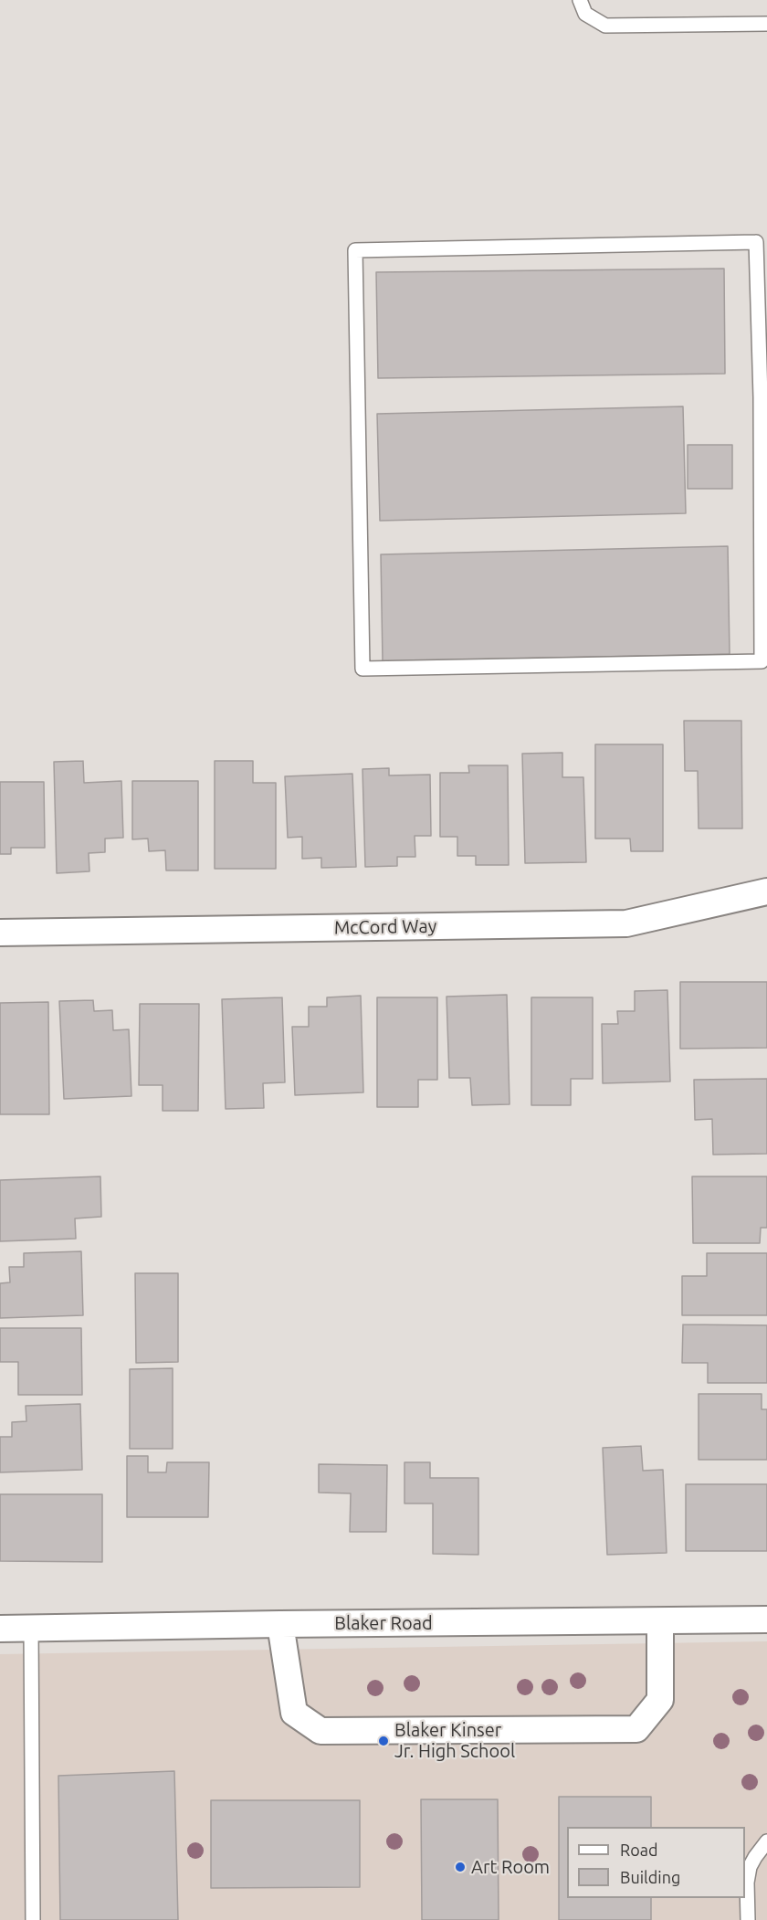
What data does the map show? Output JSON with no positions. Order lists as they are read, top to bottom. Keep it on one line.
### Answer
{"streets":{"street":["McCord Way","Blaker Road"]},"places":["Blaker Kinser Jr. High School","Art Room"],"legend":["Road","Building"]}
